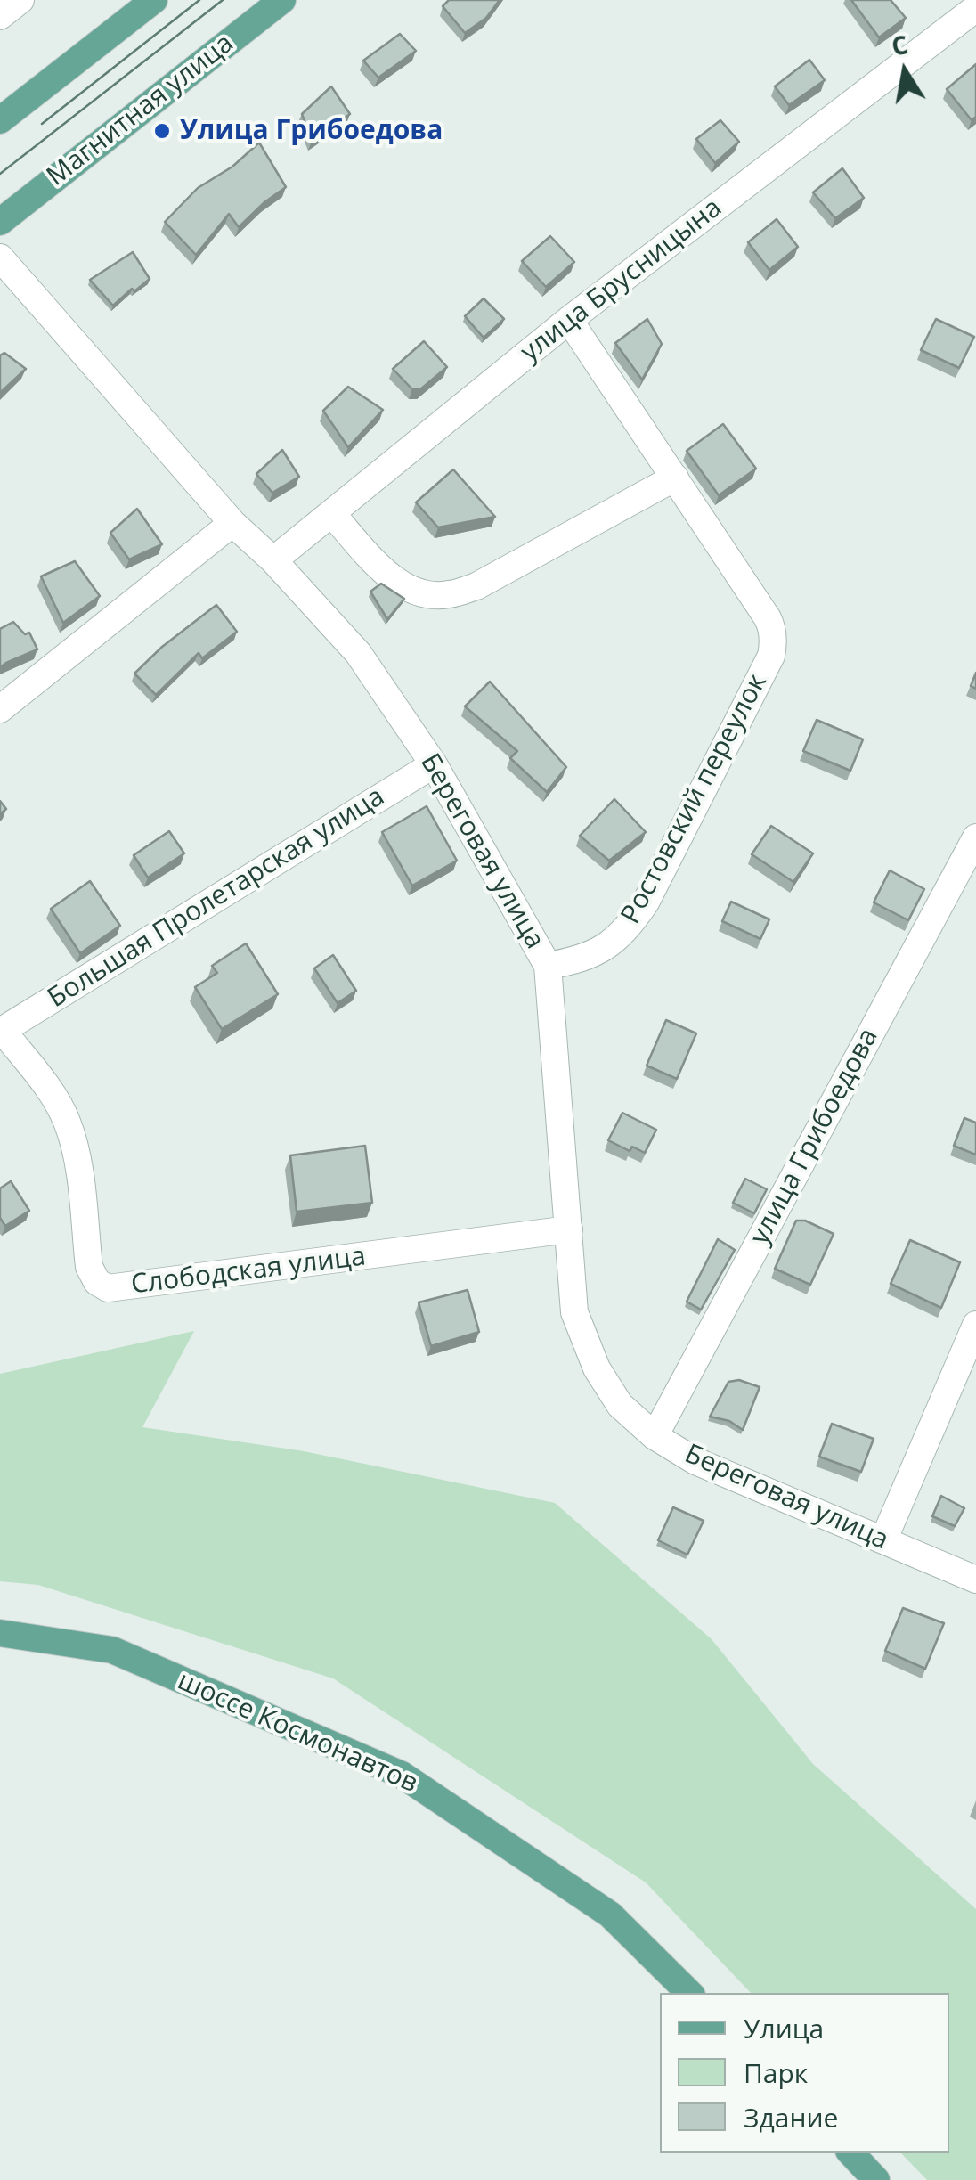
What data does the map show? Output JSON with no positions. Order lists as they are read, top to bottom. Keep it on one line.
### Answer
{"streets":{"main road":["Магнитная улица","шоссе Космонавтов"],"street":["улица Брусницына","Ростовский переулок","Береговая улица","Большая Пролетарская улица","улица Грибоедова","Слободская улица"]},"crossings":[["улица Брусницына","Береговая улица"],["Ростовский переулок","Береговая улица"],["Береговая улица","Большая Пролетарская улица"],["Береговая улица","улица Грибоедова"],["Береговая улица","Слободская улица"],["Большая Пролетарская улица","Слободская улица"]],"places":["Улица Грибоедова"],"legend":["Улица","Парк","Здание"],"north":"top"}
